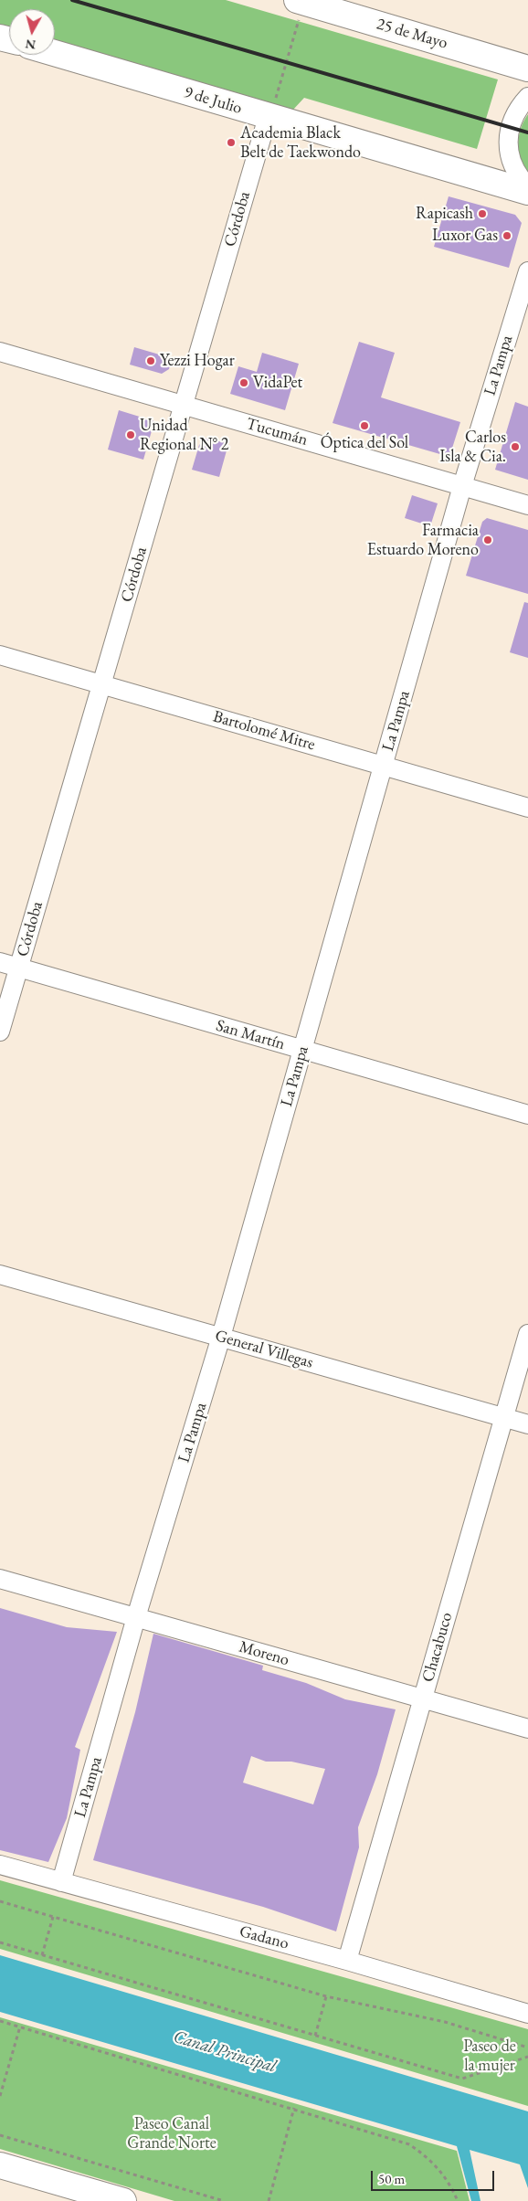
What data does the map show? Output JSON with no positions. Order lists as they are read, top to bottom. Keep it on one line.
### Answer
{"streets":{"main road":["25 de Mayo","9 de Julio"],"street":["Córdoba","La Pampa","Tucumán","Bartolomé Mitre","San Martín","General Villegas","Chacabuco","Moreno","Gadano"]},"crossings":[["9 de Julio","Córdoba"],["Córdoba","Tucumán"],["Córdoba","Bartolomé Mitre"],["Córdoba","San Martín"],["La Pampa","Tucumán"],["La Pampa","Bartolomé Mitre"],["La Pampa","San Martín"],["La Pampa","General Villegas"],["La Pampa","Moreno"],["La Pampa","Gadano"],["General Villegas","Chacabuco"],["Chacabuco","Moreno"],["Chacabuco","Gadano"]],"water":["Canal Principal"],"parks":["Paseo de la mujer","Paseo Canal Grande Norte"],"places":["Academia Black Belt de Taekwondo","Rapicash","Luxor Gas","Yezzi Hogar","VidaPet","Óptica del Sol","Unidad Regional N° 2","Carlos Isla & Cia.","Farmacia Estuardo Moreno"],"scale_bar":"50 m","north":"bottom"}
